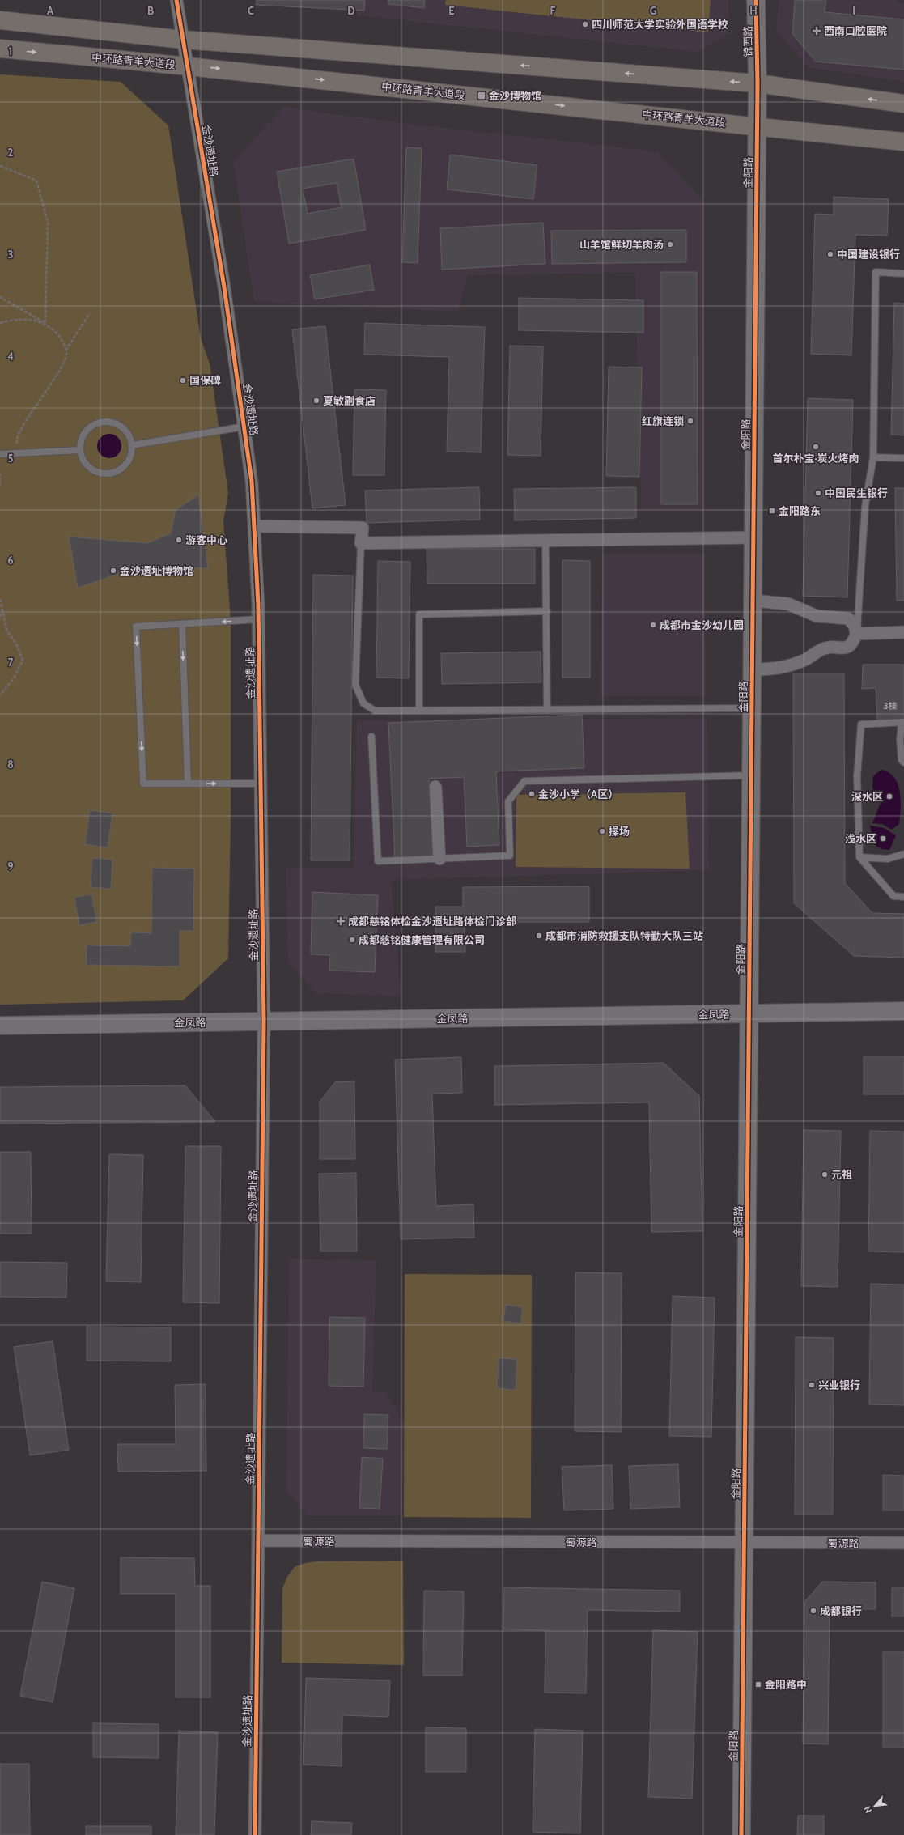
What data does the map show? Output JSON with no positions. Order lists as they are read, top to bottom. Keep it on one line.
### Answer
{"streets":{"main road":["中环路青羊大道段"],"street":["锦西路","金沙遗址路","金阳路","金凤路","蜀源路"]},"crossings":[["锦西路","金阳路"],["中环路青羊大道段","金沙遗址路"],["中环路青羊大道段","金阳路"],["金沙遗址路","金凤路"],["金沙遗址路","蜀源路"],["金阳路","金凤路"],["金阳路","蜀源路"]],"places":{"other":["四川师范大学实验外国语学校","山羊馆鲜切羊肉汤","中国建设银行","国保碑","夏敏副食店","红旗连锁","首尔朴宝·炭火烤肉","中国民生银行","游客中心","金沙遗址博物馆","成都市金沙幼儿园","金沙小学（A区）","深水区","操场","浅水区","成都市消防救援支队特勤大队三站","成都慈铭健康管理有限公司","元祖","兴业银行","成都银行"],"health":["西南口腔医院","成都慈铭体检金沙遗址路体检门诊部"],"transit":["金沙博物馆","金阳路东","金阳路中"]},"house_numbers":["3棟"],"north":"bottom left","grid":{"columns":["A","B","C","D","E","F","G","H","I"],"rows":["1","2","3","4","5","6","7","8","9"]}}
